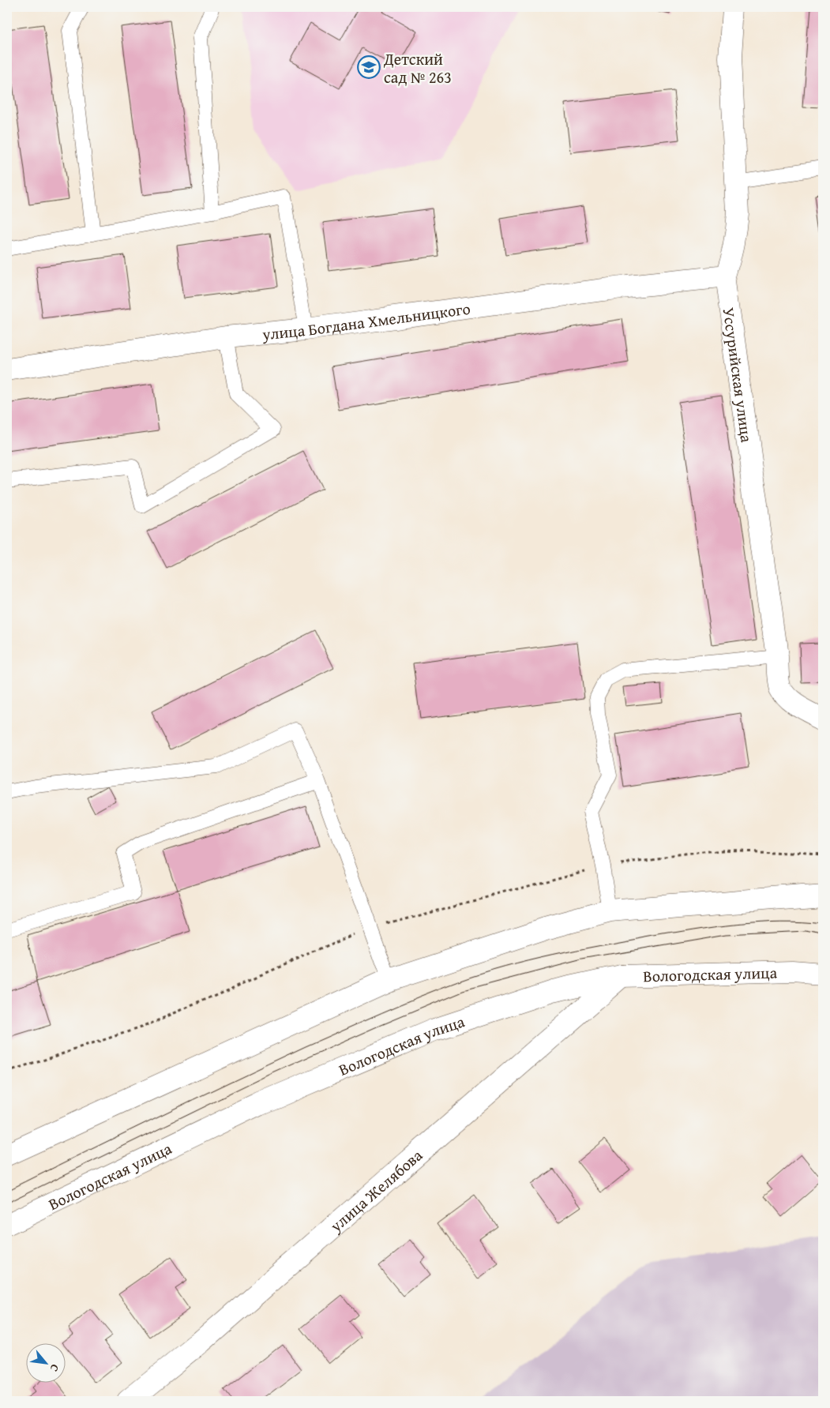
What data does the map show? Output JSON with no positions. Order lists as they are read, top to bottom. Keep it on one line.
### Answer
{"streets":{"street":["улица Богдана Хмельницкого","Уссурийская улица","Вологодская улица","улица Желябова"]},"crossings":[["улица Богдана Хмельницкого","Уссурийская улица"],["Вологодская улица","улица Желябова"]],"places":{"school or university":["Детский сад № 263"]},"north":"bottom right"}
